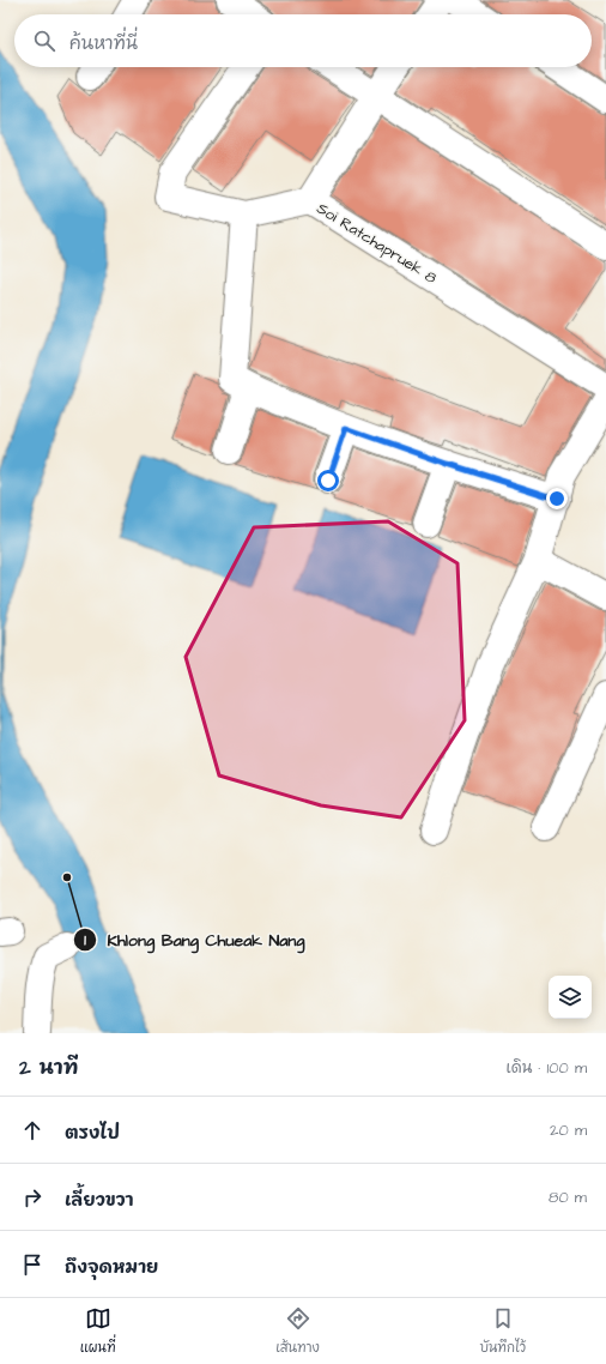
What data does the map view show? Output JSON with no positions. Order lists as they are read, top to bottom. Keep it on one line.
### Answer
{"streets":{"street":["Soi Ratchapruek 8"]},"places":["Khlong Bang Chueak Nang"],"page":{"search":"ค้นหาที่นี่","heading":["2 นาที","เดิน · 100 m"],"list":[["ตรงไป","20 m"],["เลี้ยวขวา","80 m"],"ถึงจุดหมาย"],"nav":["แผนที่","เส้นทาง","บันทึกไว้"]}}
